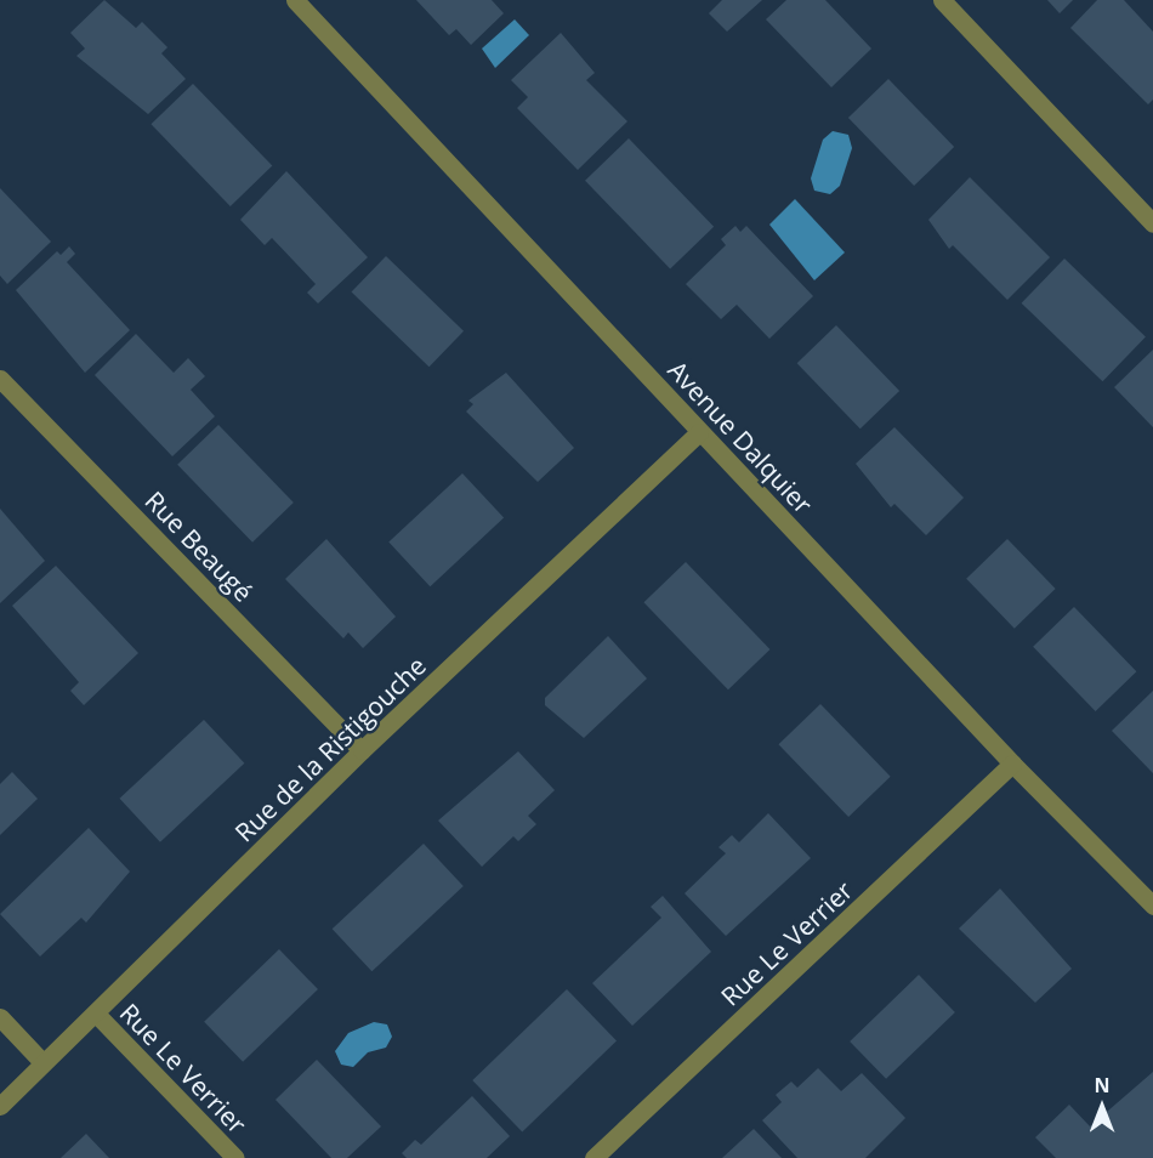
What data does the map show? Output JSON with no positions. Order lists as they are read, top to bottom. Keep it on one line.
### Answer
{"streets":{"street":["Avenue Dalquier","Rue Beaugé","Rue de la Ristigouche","Rue Le Verrier"]},"crossings":[["Avenue Dalquier","Rue de la Ristigouche"],["Avenue Dalquier","Rue Le Verrier"],["Rue Beaugé","Rue de la Ristigouche"],["Rue de la Ristigouche","Rue Le Verrier"]],"north":"top"}
